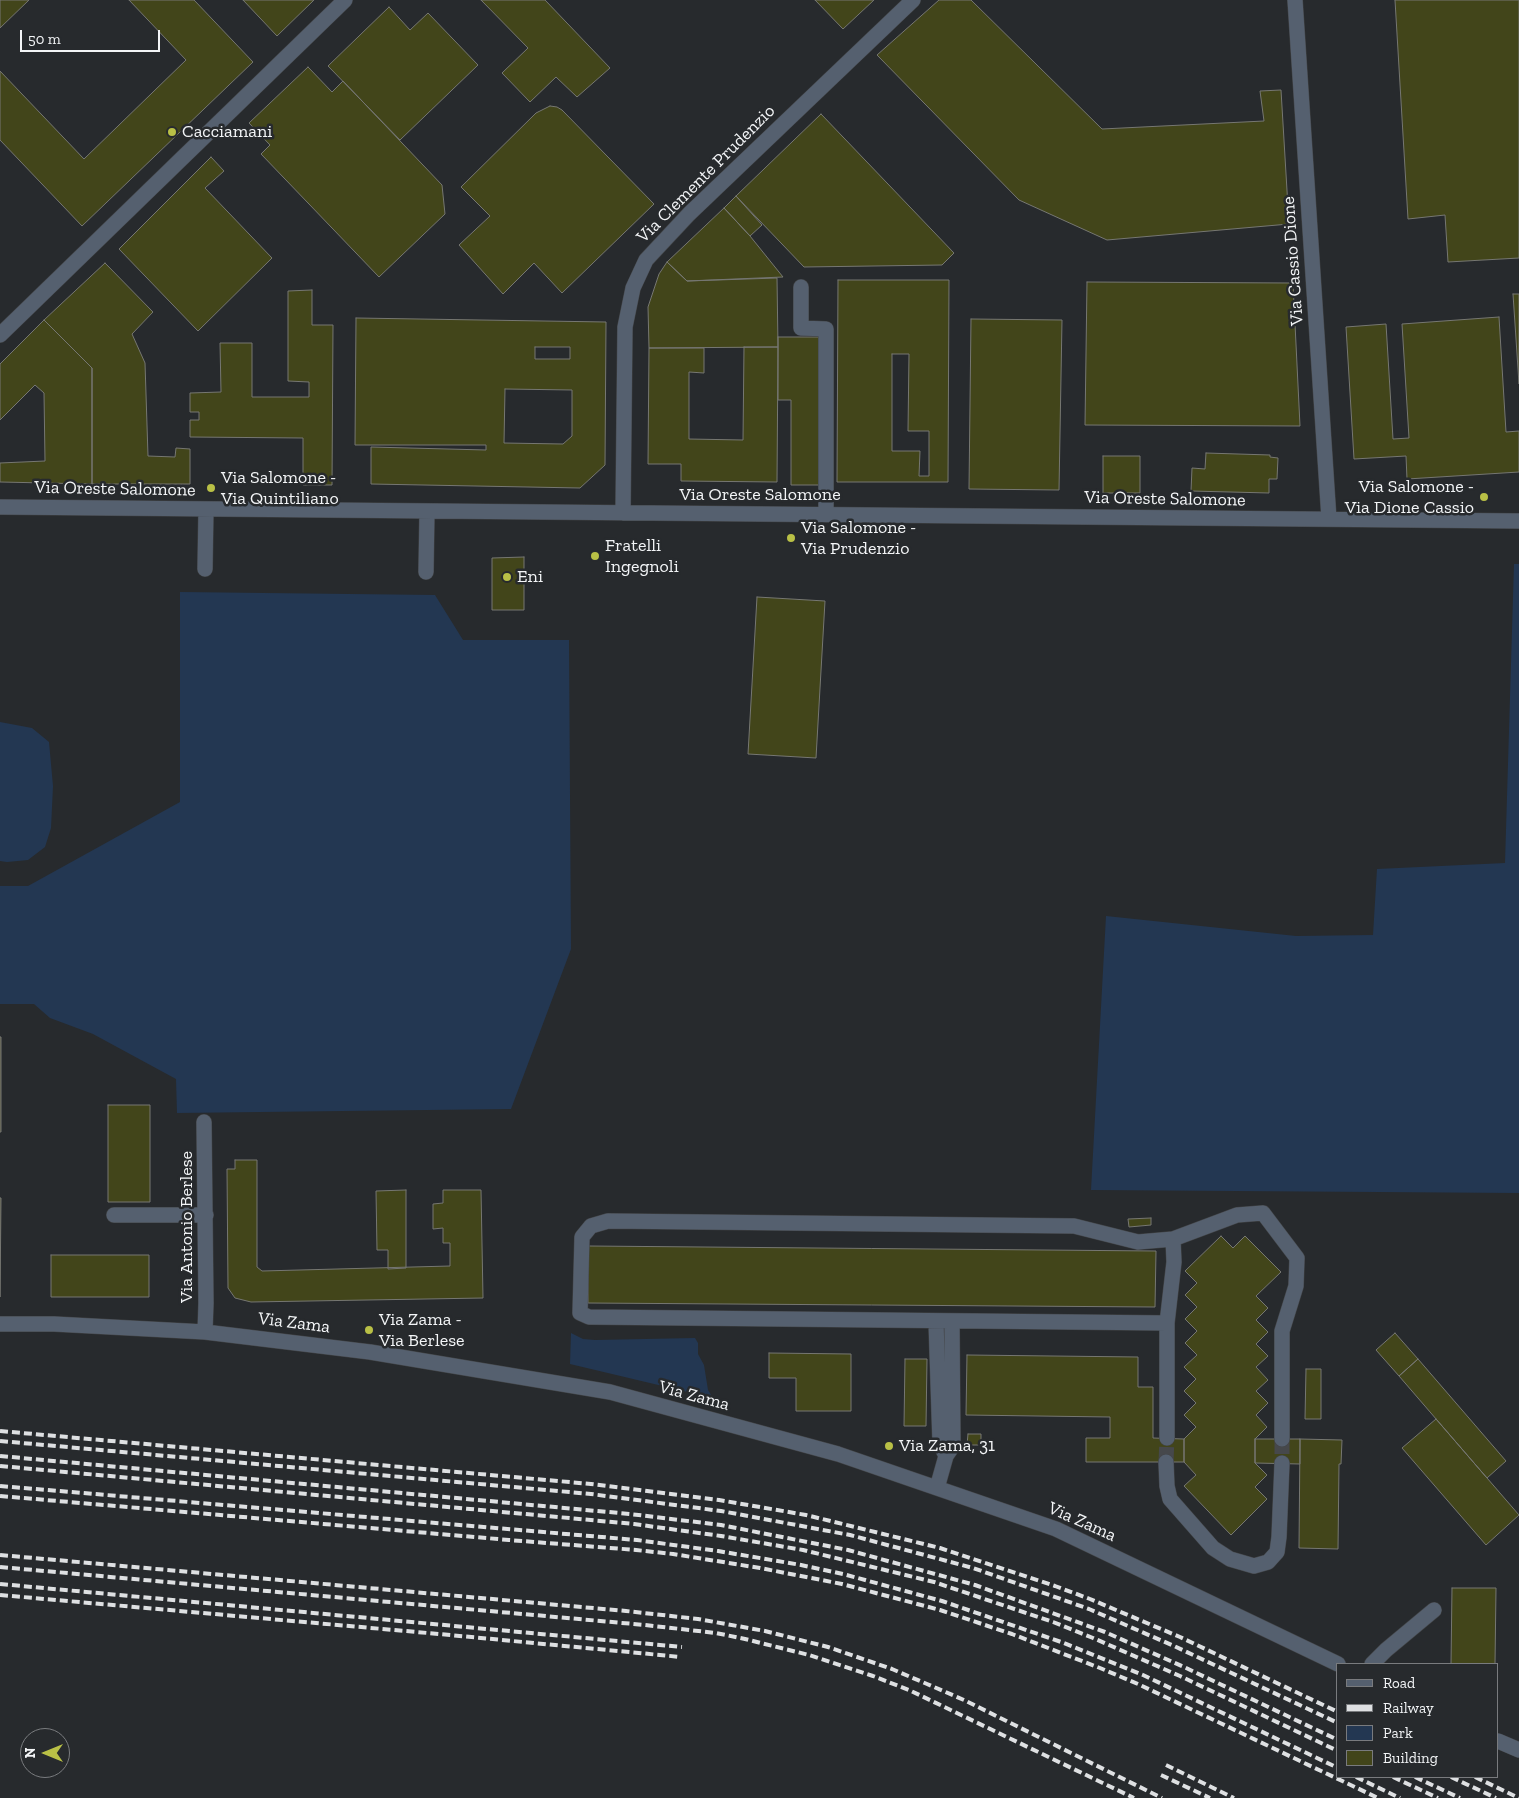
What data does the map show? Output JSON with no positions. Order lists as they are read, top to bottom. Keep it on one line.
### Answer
{"streets":{"street":["Via Clemente Prudenzio","Via Cassio Dione","Via Oreste Salomone","Via Antonio Berlese","Via Zama"]},"crossings":[["Via Clemente Prudenzio","Via Oreste Salomone"],["Via Cassio Dione","Via Oreste Salomone"],["Via Antonio Berlese","Via Zama"]],"places":["Cacciamani","Via Salomone - Via Quintiliano","Via Salomone - Via Dione Cassio","Via Salomone - Via Prudenzio","Fratelli Ingegnoli","Eni","Via Zama - Via Berlese","Via Zama, 31"],"legend":["Road","Railway","Park","Building"],"scale_bar":"50 m","north":"left"}
